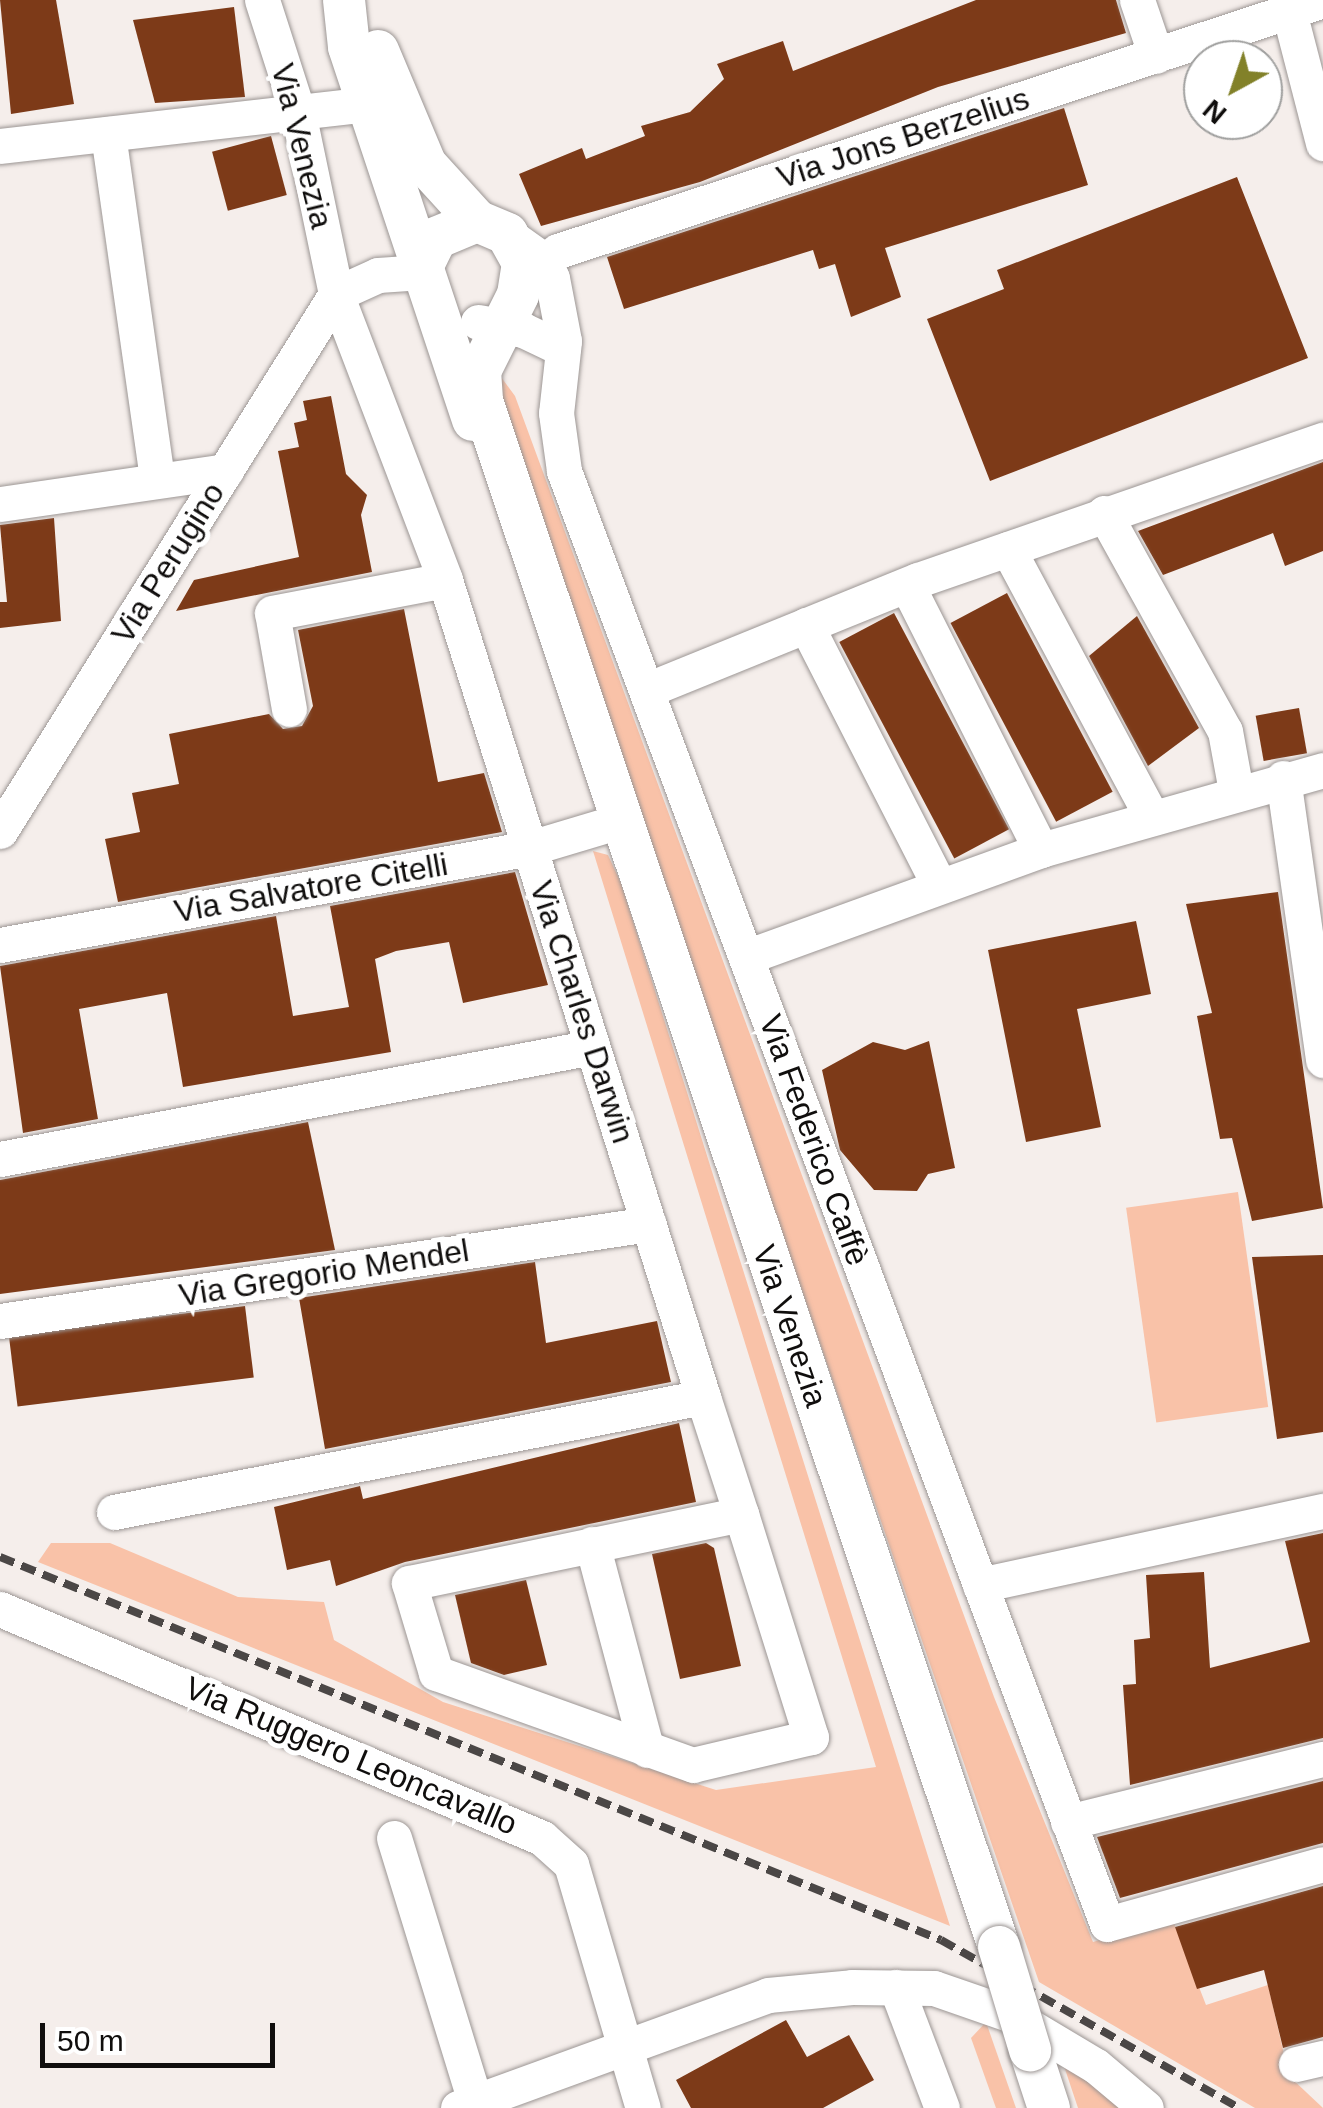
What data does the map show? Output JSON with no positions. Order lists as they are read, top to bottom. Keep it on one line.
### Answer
{"streets":{"main road":["Via Venezia"],"street":["Via Jons Berzelius","Via Perugino","Via Salvatore Citelli","Via Charles Darwin","Via Federico Caffè","Via Gregorio Mendel","Via Ruggero Leoncavallo"]},"crossings":[["Via Jons Berzelius","Via Federico Caffè"],["Via Venezia","Via Perugino"],["Via Venezia","Via Salvatore Citelli"],["Via Venezia","Via Charles Darwin"],["Via Perugino","Via Charles Darwin"],["Via Salvatore Citelli","Via Charles Darwin"],["Via Charles Darwin","Via Gregorio Mendel"]],"scale_bar":"50 m","north":"bottom left"}
